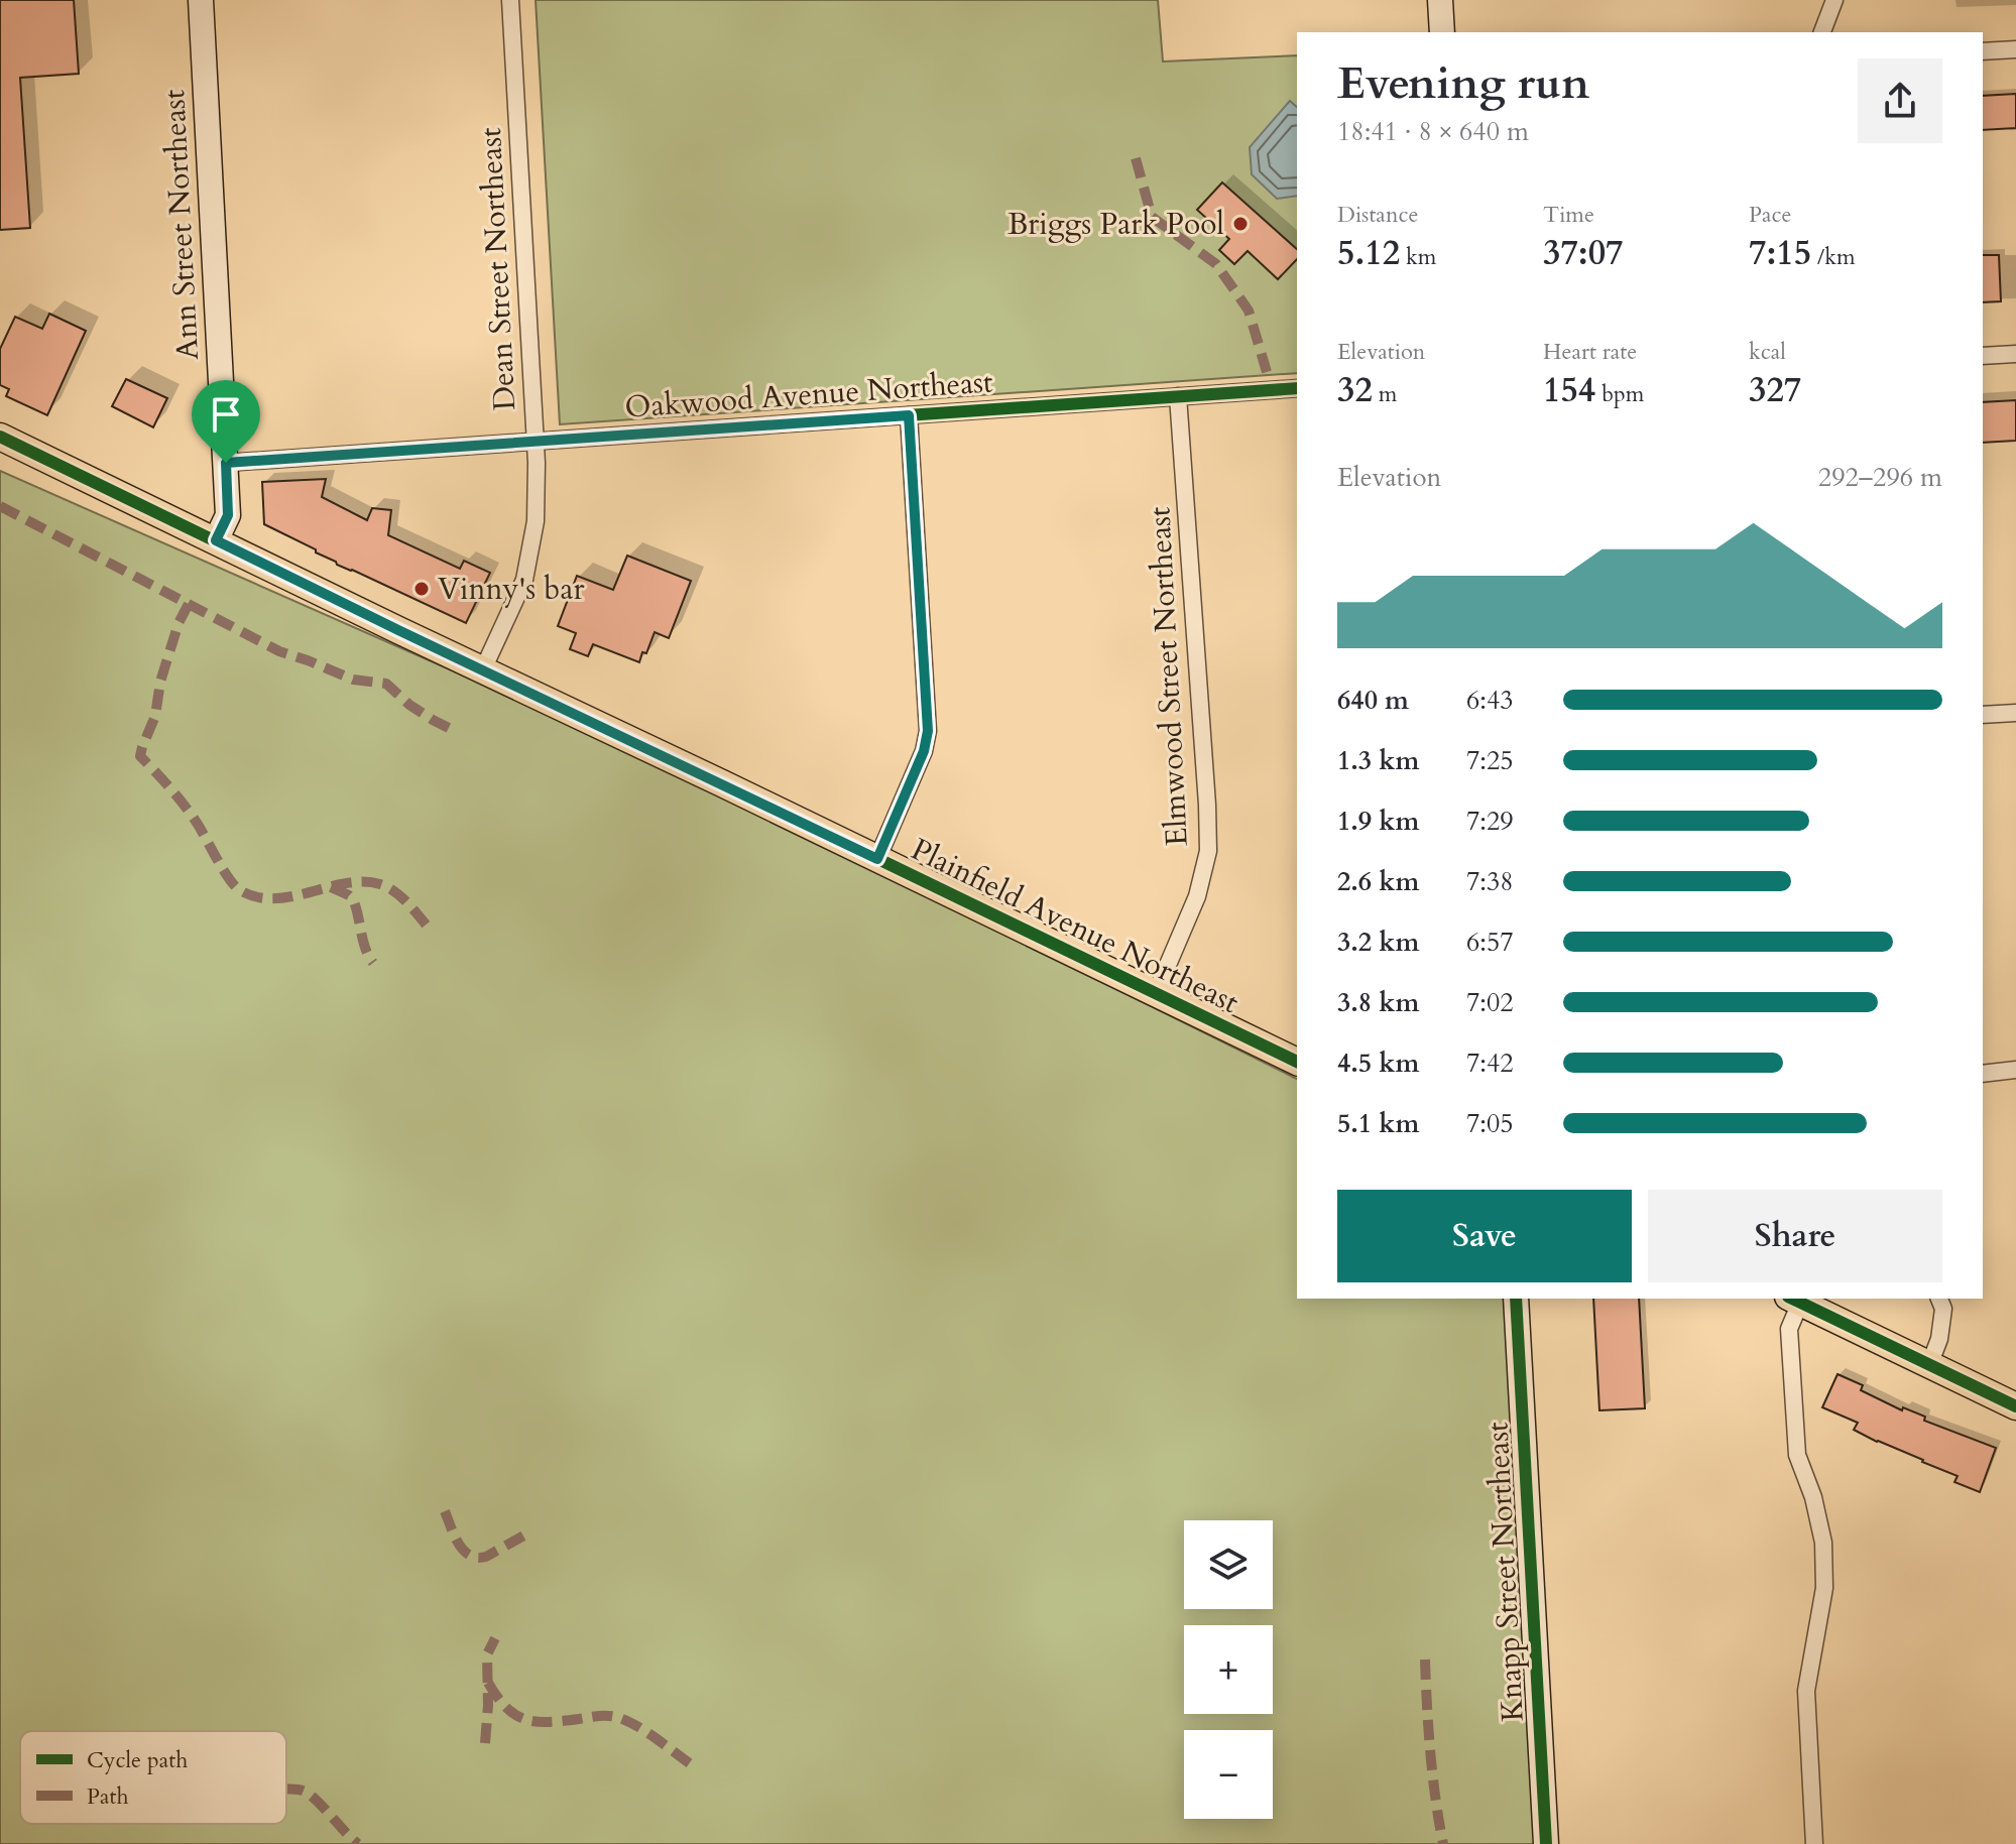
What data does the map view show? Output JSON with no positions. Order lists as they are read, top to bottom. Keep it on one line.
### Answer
{"streets":{"main road":["Ann Street Northeast","Plainfield Avenue Northeast","Knapp Street Northeast"],"street":["Dean Street Northeast","Oakwood Avenue Northeast","Elmwood Street Northeast"]},"crossings":[["Ann Street Northeast","Oakwood Avenue Northeast"],["Ann Street Northeast","Plainfield Avenue Northeast"],["Dean Street Northeast","Oakwood Avenue Northeast"],["Dean Street Northeast","Plainfield Avenue Northeast"],["Oakwood Avenue Northeast","Elmwood Street Northeast"],["Elmwood Street Northeast","Plainfield Avenue Northeast"]],"places":["Briggs Park Pool","Vinny's bar"],"legend":["Cycle path","Path"],"page":{"heading":["Evening run","18:41 · 8 × 640 m"],"stats":[["Distance","5.12 km"],["Time","37:07"],["Pace","7:15 /km"],["Elevation","32 m"],["Heart rate","154 bpm"],["kcal","327"]],"chart":["Elevation","292–296 m"],"list":[{"name":"640 m","note":"6:43"},{"name":"1.3 km","note":"7:25"},{"name":"1.9 km","note":"7:29"},{"name":"2.6 km","note":"7:38"},{"name":"3.2 km","note":"6:57"},{"name":"3.8 km","note":"7:02"},{"name":"4.5 km","note":"7:42"},{"name":"5.1 km","note":"7:05"}],"buttons":["Save","Share"],"map_buttons":["+","−"]}}
